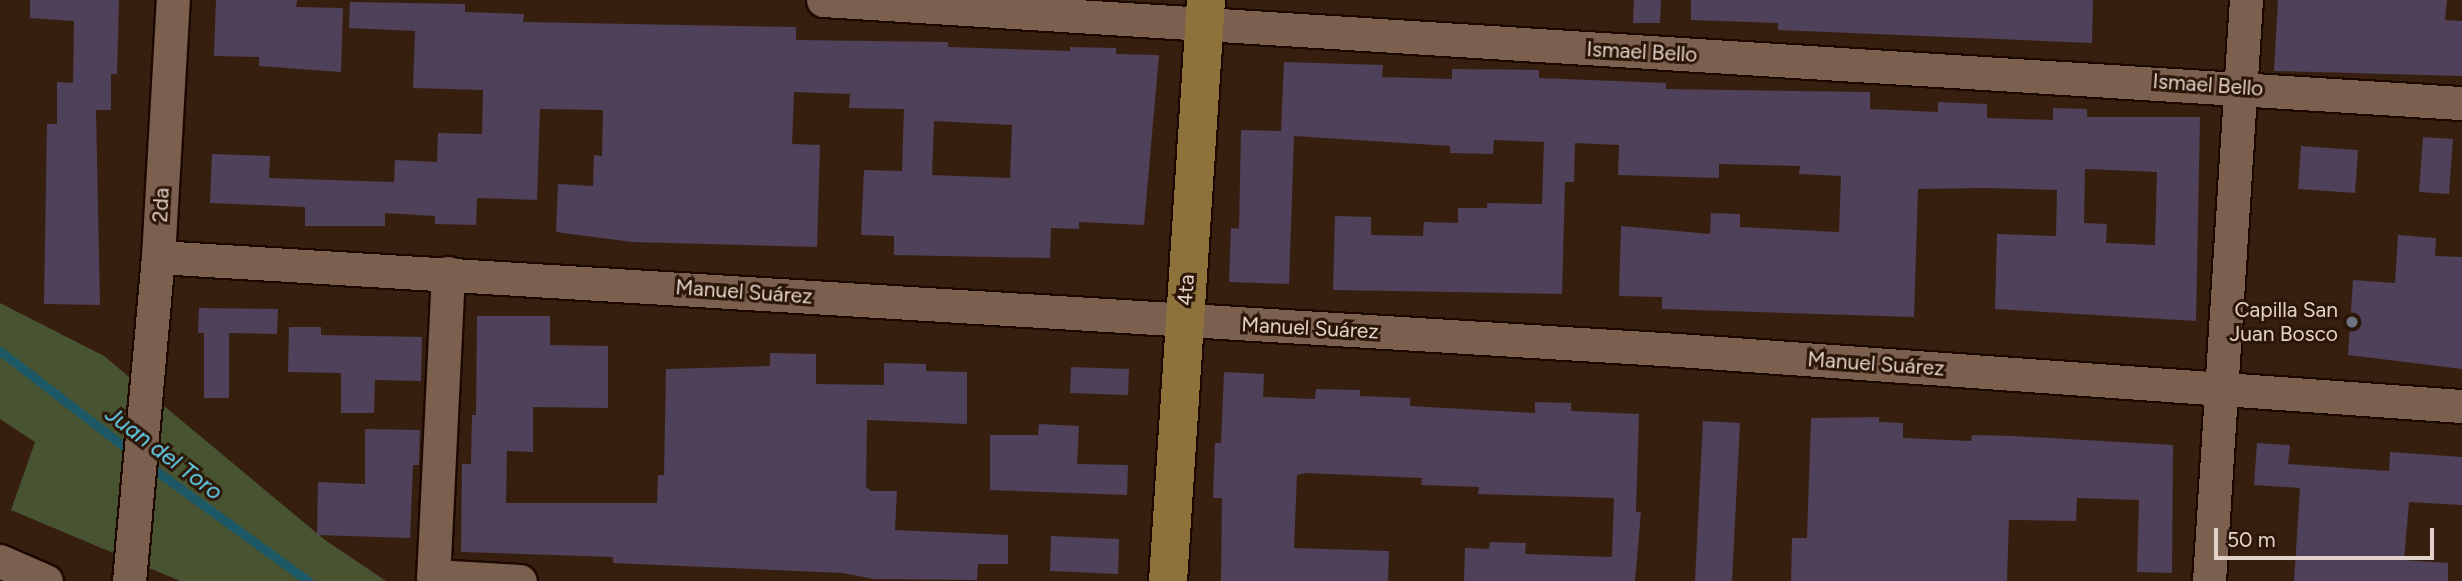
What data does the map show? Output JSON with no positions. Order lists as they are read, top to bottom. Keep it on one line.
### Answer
{"streets":{"main road":["4ta"],"street":["Ismael Bello","2da","Manuel Suárez"]},"crossings":[["Ismael Bello","4ta"],["2da","Manuel Suárez"],["4ta","Manuel Suárez"]],"water":["Juan del Toro"],"places":["Capilla San Juan Bosco"],"scale_bar":"50 m"}
